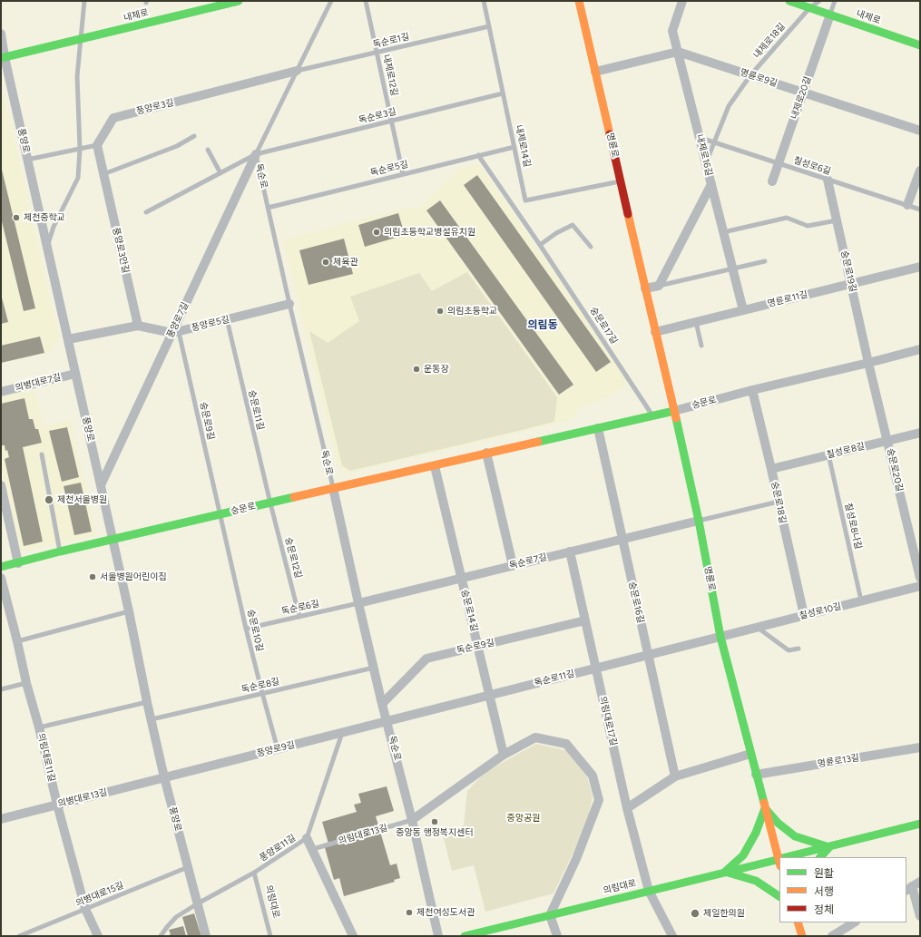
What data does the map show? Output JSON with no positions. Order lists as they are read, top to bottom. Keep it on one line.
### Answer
{"streets":{"street":["내제로","명륜로9길","내제로20길","풍양로3길","풍양로","명륜로","내제로16길","독순로","풍양로3안길","숭문로19길","명륜로11길","풍양로7길","풍양로5길","의병대로7길","숭문로","칠성로8길","숭문로20길","숭문로18길","독순로7길","숭문로16길","숭문로14길","칠성로10길","독순로9길","독순로11길","의림대로17길","풍양로9길","의림대로11길","명륜로13길","의병대로13길","의림대로"],"lane":["독순로1길","내제로18길","내제로12길","독순로3길","내제로14길","칠성로6길","독순로5길","숭문로17길","숭문로11길","숭문로9길","칠성로8나길","숭문로12길","독순로6길","숭문로10길","독순로8길","의림대로13길","풍양로11길","의병대로15길"]},"crossings":[["내제로","내제로18길"],["내제로","내제로20길"],["내제로","풍양로"],["독순로1길","내제로12길"],["독순로1길","풍양로3길"],["독순로1길","내제로14길"],["독순로1길","독순로"],["내제로18길","명륜로9길"],["내제로18길","내제로16길"],["내제로18길","칠성로6길"],["내제로12길","독순로3길"],["내제로12길","독순로5길"],["명륜로9길","내제로20길"],["명륜로9길","내제로16길"],["내제로20길","칠성로6길"],["풍양로3길","독순로"],["풍양로3길","풍양로3안길"],["독순로3길","내제로14길"],["독순로3길","독순로"],["독순로3길","풍양로7길"],["풍양로","풍양로7길"],["풍양로","풍양로5길"],["풍양로","의병대로7길"],["풍양로","숭문로"],["풍양로","독순로8길"],["풍양로","풍양로9길"],["풍양로","의병대로13길"],["풍양로","풍양로11길"],["풍양로","의병대로15길"],["명륜로","내제로14길"],["명륜로","명륜로11길"],["명륜로","숭문로"],["명륜로","독순로7길"],["명륜로","칠성로10길"],["명륜로","독순로11길"],["명륜로","명륜로13길"],["내제로14길","독순로5길"],["내제로16길","칠성로6길"],["내제로16길","명륜로11길"],["칠성로6길","숭문로19길"],["독순로5길","독순로"],["독순로5길","숭문로17길"],["독순로","풍양로7길"],["독순로","풍양로5길"],["독순로","숭문로"],["독순로","독순로7길"],["독순로","독순로6길"],["독순로","독순로9길"],["독순로","독순로11길"],["독순로","독순로8길"],["독순로","풍양로9길"],["독순로","의림대로13길"],["풍양로3안길","풍양로5길"],["숭문로19길","명륜로11길"],["숭문로19길","숭문로"],["숭문로19길","숭문로20길"],["풍양로7길","풍양로5길"],["풍양로7길","숭문로9길"],["풍양로5길","숭문로11길"],["풍양로5길","숭문로9길"],["숭문로17길","숭문로"],["숭문로","숭문로11길"],["숭문로","숭문로9길"],["숭문로","숭문로20길"],["숭문로","숭문로18길"],["숭문로","숭문로12길"],["숭문로","숭문로16길"],["숭문로","숭문로14길"],["숭문로","숭문로10길"],["숭문로11길","숭문로12길"],["숭문로9길","숭문로10길"],["칠성로8길","숭문로20길"],["칠성로8길","숭문로18길"],["칠성로8길","칠성로8나길"],["숭문로18길","칠성로10길"],["칠성로8나길","칠성로10길"],["숭문로12길","독순로6길"],["독순로7길","숭문로16길"],["독순로7길","독순로6길"],["독순로7길","숭문로14길"],["독순로7길","의림대로17길"],["숭문로16길","독순로11길"],["독순로6길","숭문로10길"],["숭문로14길","독순로9길"],["숭문로14길","독순로11길"],["칠성로10길","독순로11길"],["숭문로10길","독순로8길"],["숭문로10길","풍양로9길"],["독순로9길","의림대로17길"],["독순로11길","의림대로17길"],["독순로11길","풍양로9길"],["의림대로17길","의림대로"],["풍양로9길","의병대로13길"],["풍양로9길","풍양로11길"],["의림대로11길","의병대로13길"],["의림대로11길","의병대로15길"],["풍양로11길","의림대로"]],"districts":["의림동"],"parks":["중앙공원"],"places":["제천중학교","의림초등학교병설유치원","체육관","의림초등학교","운동장","제천서울병원","서울병원어린이집","중앙동 행정복지센터","제천여성도서관","제일한의원"],"legend":["원활","서행","정체"]}
